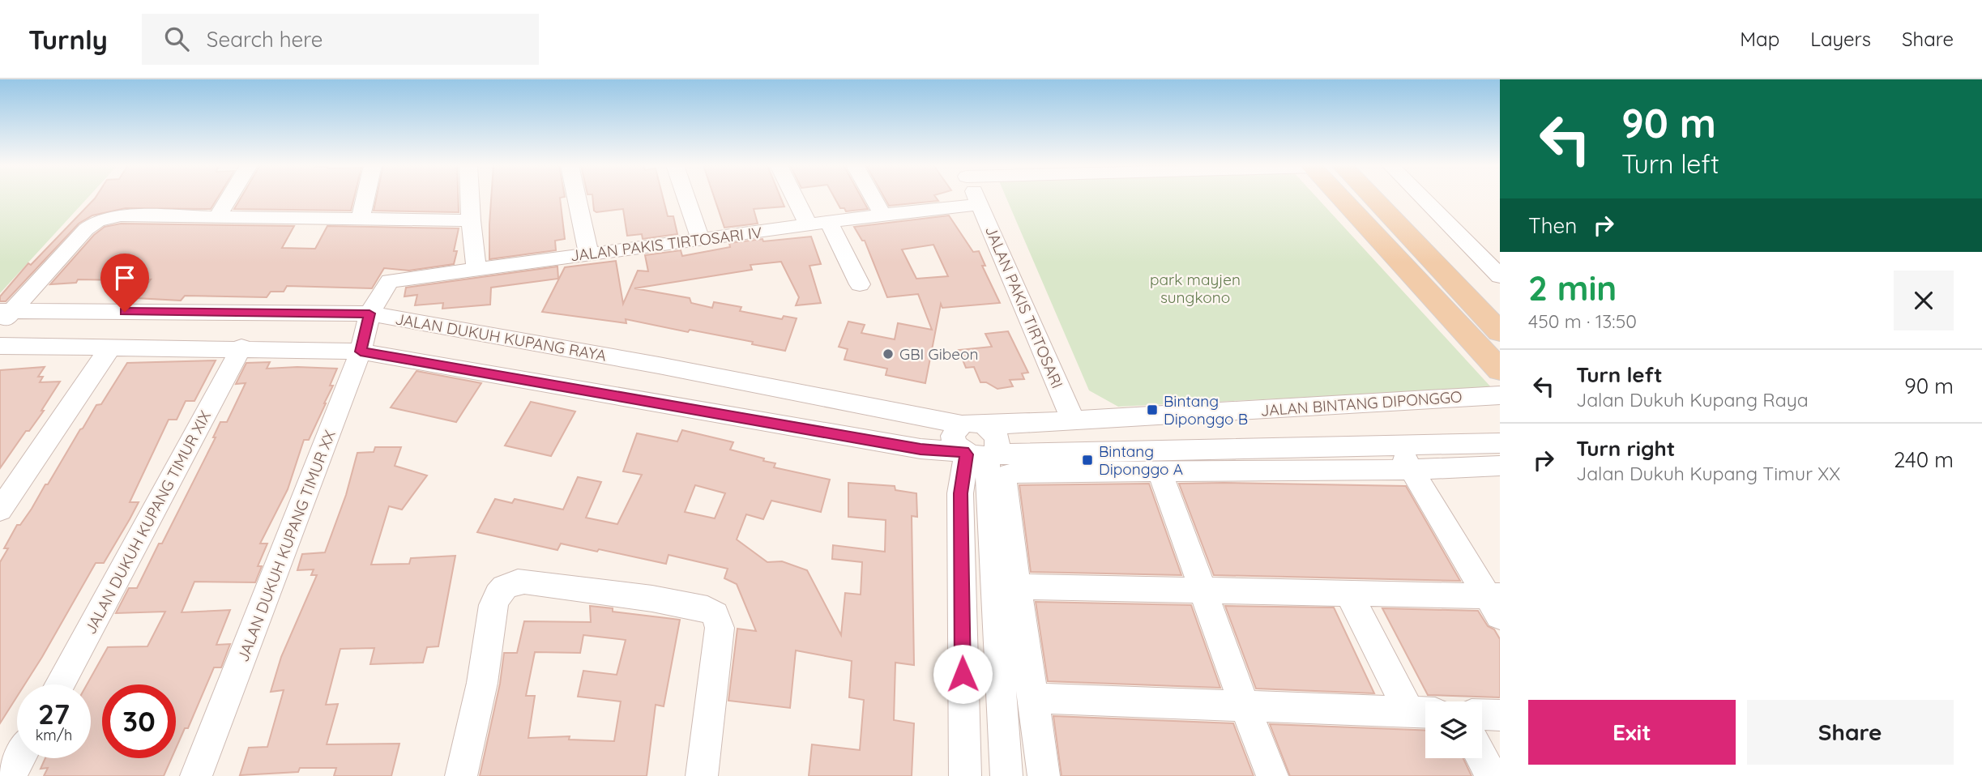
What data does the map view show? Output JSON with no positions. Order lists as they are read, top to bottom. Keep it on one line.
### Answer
{"streets":{"street":["JALAN PAKIS TIRTOSARI IV","JALAN PAKIS TIRTOSARI","JALAN DUKUH KUPANG RAYA","JALAN BINTANG DIPONGGO","JALAN DUKUH KUPANG TIMUR XIX","JALAN DUKUH KUPANG TIMUR XX"]},"crossings":[["JALAN PAKIS TIRTOSARI IV","JALAN PAKIS TIRTOSARI"],["JALAN PAKIS TIRTOSARI IV","JALAN DUKUH KUPANG RAYA"],["JALAN PAKIS TIRTOSARI IV","JALAN DUKUH KUPANG TIMUR XX"],["JALAN PAKIS TIRTOSARI","JALAN BINTANG DIPONGGO"],["JALAN DUKUH KUPANG RAYA","JALAN BINTANG DIPONGGO"],["JALAN DUKUH KUPANG RAYA","JALAN DUKUH KUPANG TIMUR XX"]],"parks":["park mayjen sungkono"],"places":{"other":["GBI Gibeon"],"transit":["Bintang Diponggo B","Bintang Diponggo A"]},"page":{"header":"Turnly","search":"Search here","nav":["Map","Layers","Share"],"turn":["90 m","Turn left"],"then":"Then","heading":["2 min","450 m · 13:50"],"list":[{"name":"Turn left","note":"Jalan Dukuh Kupang Raya","value":"90 m"},{"name":"Turn right","note":"Jalan Dukuh Kupang Timur XX","value":"240 m"}],"speed":"27 km/h","limit":"30","buttons":["Exit","Share"]}}
